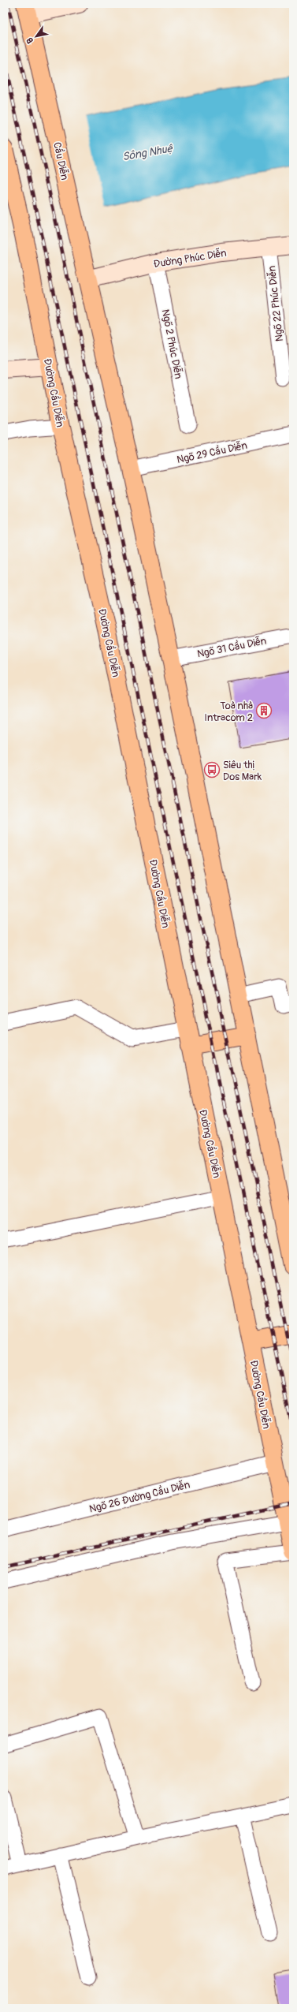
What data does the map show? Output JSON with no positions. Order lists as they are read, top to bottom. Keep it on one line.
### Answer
{"streets":{"highway":["Cầu Diễn","Đường Cầu Diễn"],"street":["Đường Phúc Diễn","Ngõ 22 Phúc Diễn","Ngõ 2 Phúc Diễn","Ngõ 29 Cầu Diễn","Ngõ 31 Cầu Diễn","Ngõ 26 Đường Cầu Diễn"]},"crossings":[["Cầu Diễn","Đường Phúc Diễn"],["Đường Phúc Diễn","Ngõ 22 Phúc Diễn"],["Đường Phúc Diễn","Ngõ 2 Phúc Diễn"],["Đường Cầu Diễn","Ngõ 26 Đường Cầu Diễn"]],"water":["Sông Nhuệ"],"places":{"building":["Toà nhà Intracom 2"],"bus stop":["Siêu thị Dos Mark"]},"north":"bottom left"}
